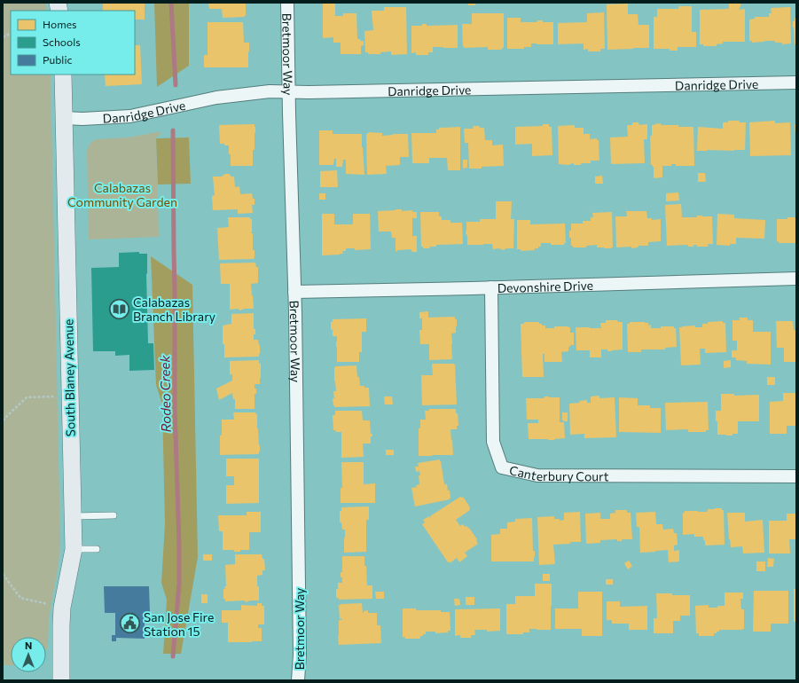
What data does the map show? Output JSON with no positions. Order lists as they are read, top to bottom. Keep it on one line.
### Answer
{"streets":{"street":["Bretmoor Way","Danridge Drive","Devonshire Drive","South Blaney Avenue","Canterbury Court"]},"crossings":[["Bretmoor Way","Danridge Drive"],["Bretmoor Way","Devonshire Drive"],["Danridge Drive","South Blaney Avenue"],["Devonshire Drive","Canterbury Court"]],"water":["Rodeo Creek"],"parks":["Calabazas Community Garden"],"places":{"library":["Calabazas Branch Library"],"public building":["San Jose Fire Station 15"]},"legend":["Homes","Schools","Public"],"north":"top"}
